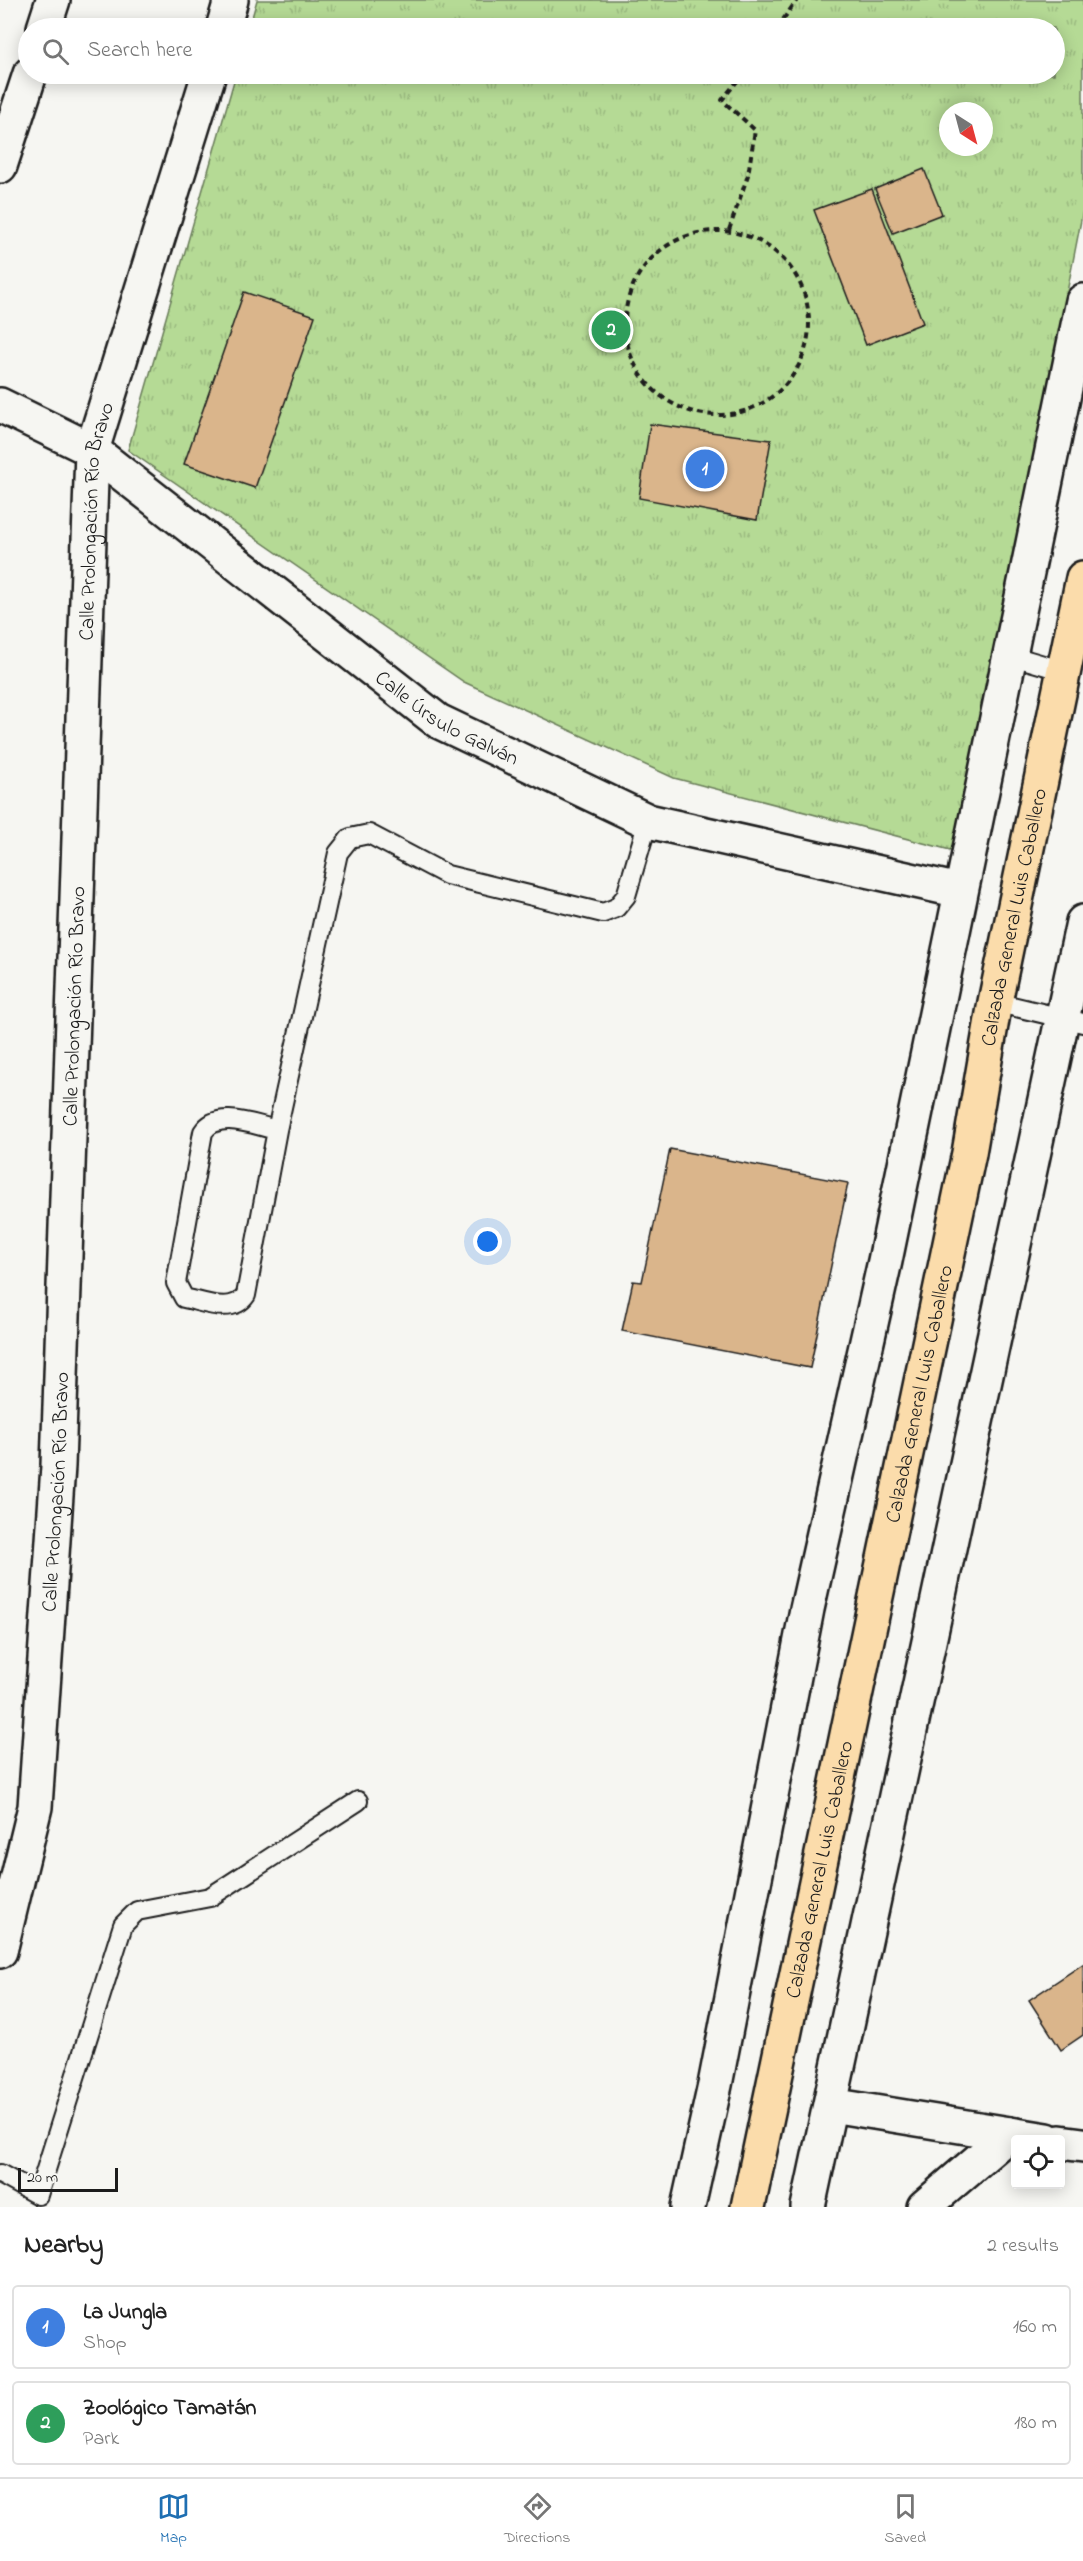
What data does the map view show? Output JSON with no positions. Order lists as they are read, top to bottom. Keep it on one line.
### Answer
{"streets":{"main road":["Calzada General Luis Caballero"],"street":["Calle Prolongación Río Bravo","Calle Úrsulo Galván"]},"crossings":[["Calle Prolongación Río Bravo","Calle Úrsulo Galván"]],"scale_bar":"20 m","north":"bottom right","page":{"search":"Search here","pins":["2","1"],"scale":"20 m","heading":["Nearby","2 results"],"list":[{"mark":"1","name":"La Jungla","note":"Shop","value":"160 m"},{"mark":"2","name":"Zoológico Tamatán","note":"Park","value":"180 m"}],"nav":["Map","Directions","Saved"]}}
